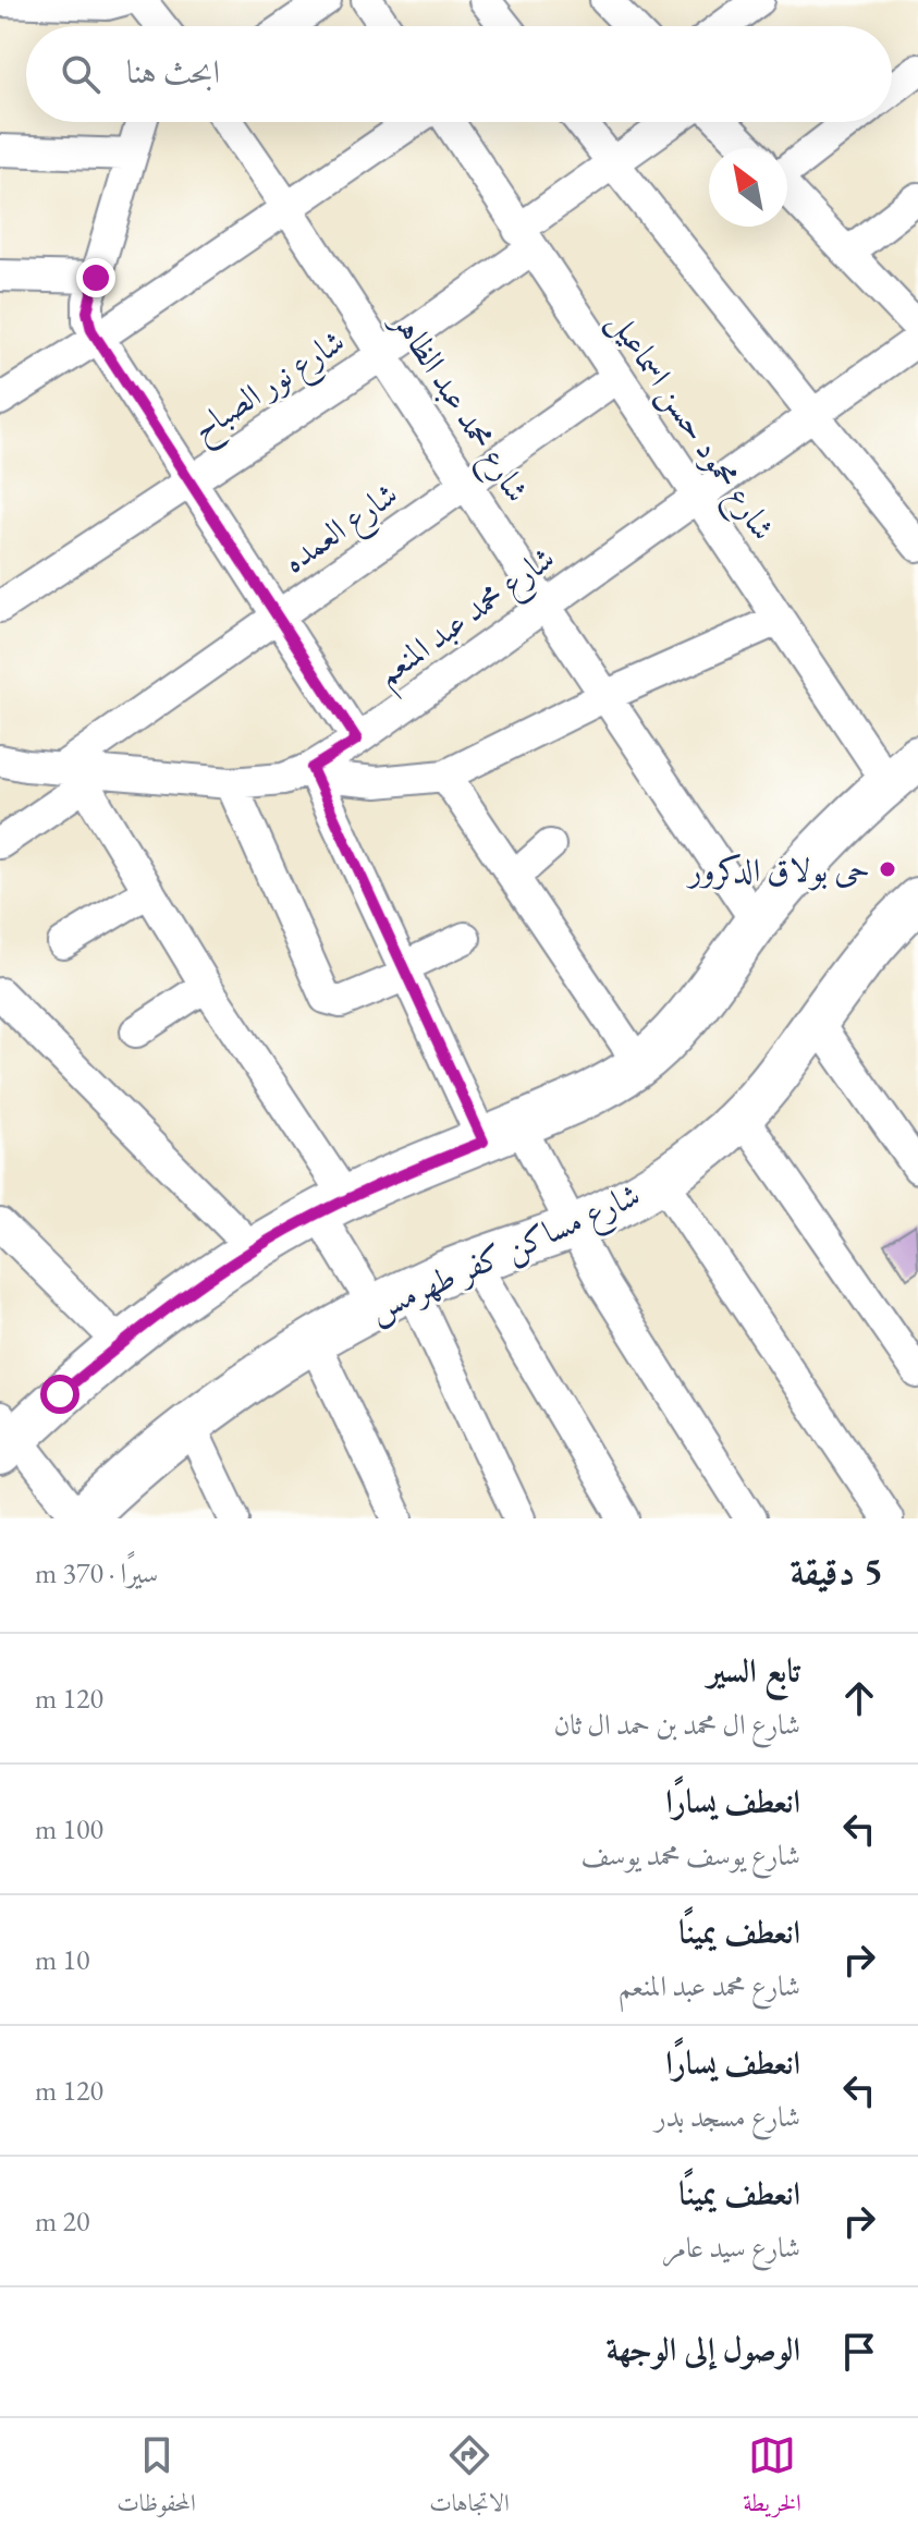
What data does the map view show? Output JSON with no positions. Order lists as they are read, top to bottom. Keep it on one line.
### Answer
{"streets":{"street":["شارع نور الصباح","شارع محمد عبد الظاهر","شارع محمود حسن اسماعيل","شارع العمده","شارع محمد عبد المنعم","شارع مساكن كفر طهرمس"]},"crossings":[["شارع نور الصباح","شارع محمد عبد الظاهر"],["شارع نور الصباح","شارع محمود حسن اسماعيل"],["شارع محمد عبد الظاهر","شارع العمده"],["شارع محمد عبد الظاهر","شارع محمد عبد المنعم"],["شارع محمود حسن اسماعيل","شارع العمده"],["شارع محمود حسن اسماعيل","شارع محمد عبد المنعم"],["شارع العمده","شارع محمد عبد المنعم"]],"places":["حى بولاق الدكرور"],"north":"top left","page":{"search":"ابحث هنا","heading":["5 دقيقة","سيرًا · 370 m"],"list":[["تابع السير","شارع ال محمد بن حمد ال ثان","120 m"],["انعطف يسارًا","شارع يوسف محمد يوسف","100 m"],["انعطف يمينًا","شارع محمد عبد المنعم","10 m"],["انعطف يسارًا","شارع مسجد بدر","120 m"],["انعطف يمينًا","شارع سيد عامر","20 m"],"الوصول إلى الوجهة"],"nav":["الخريطة","الاتجاهات","المحفوظات"]}}
